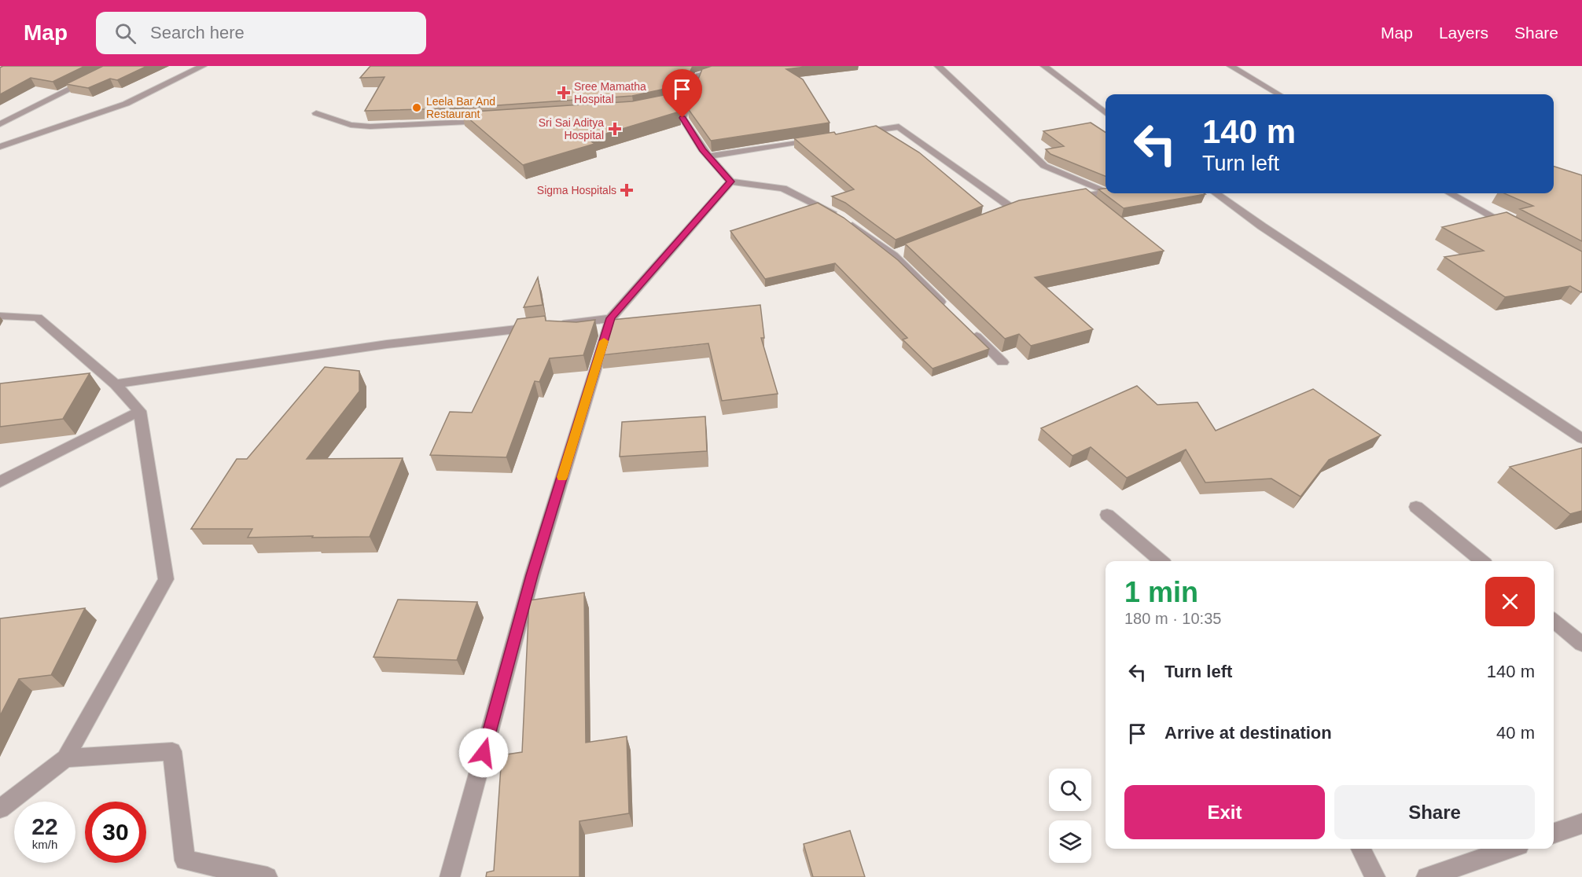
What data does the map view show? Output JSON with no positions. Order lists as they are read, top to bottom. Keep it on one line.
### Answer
{"places":{"health":["Sree Mamatha Hospital","Sri Sai Aditya Hospital","Sigma Hospitals"],"other":["Leela Bar And Restaurant"]},"page":{"header":"Map","search":"Search here","nav":["Map","Layers","Share"],"turn":["140 m","Turn left"],"heading":["1 min","180 m · 10:35"],"list":[{"name":"Turn left","value":"140 m"},{"name":"Arrive at destination","value":"40 m"}],"buttons":["Exit","Share"],"speed":"22 km/h","limit":"30"}}
